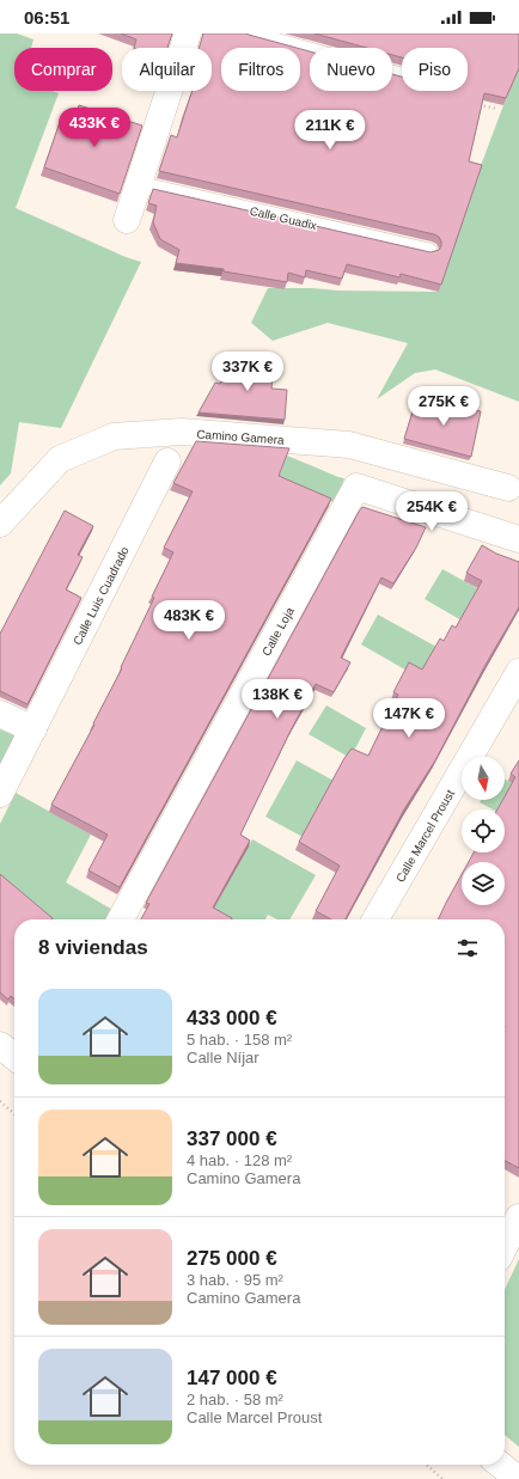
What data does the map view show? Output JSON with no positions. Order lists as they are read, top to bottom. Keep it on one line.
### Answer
{"streets":{"street":["Camino Gamera","Calle Luis Cuadrado","Calle Loja","Calle Marcel Proust"],"lane":["Calle Guadix"]},"north":"bottom","page":{"status":"06:51","chip":["Comprar","Alquilar","Filtros","Nuevo","Piso"],"price":["433K €","211K €","337K €","275K €","254K €","483K €","138K €","147K €"],"heading":"8 viviendas","list":[{"name":"433 000 €","note":"5 hab. · 158 m² · Calle Níjar"},{"name":"337 000 €","note":"4 hab. · 128 m² · Camino Gamera"},{"name":"275 000 €","note":"3 hab. · 95 m² · Camino Gamera"},{"name":"147 000 €","note":"2 hab. · 58 m² · Calle Marcel Proust"}]}}
